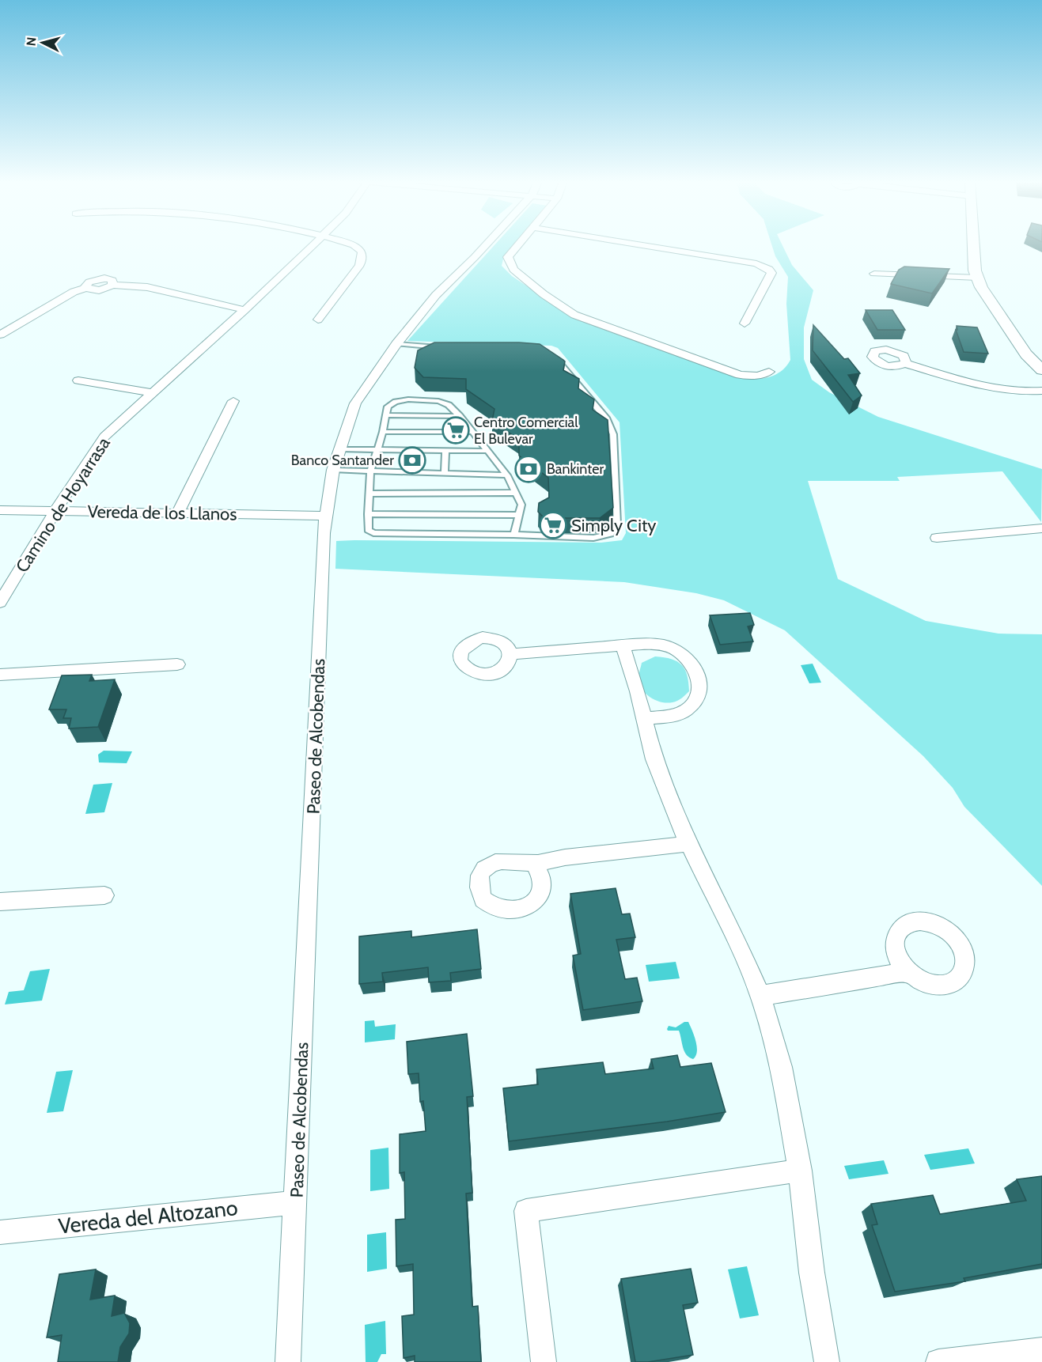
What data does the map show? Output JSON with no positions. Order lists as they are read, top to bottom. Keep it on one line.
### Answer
{"streets":{"street":["Camino de Hoyarrasa","Vereda de los Llanos","Paseo de Alcobendas","Vereda del Altozano"]},"crossings":[["Camino de Hoyarrasa","Vereda de los Llanos"],["Vereda de los Llanos","Paseo de Alcobendas"],["Paseo de Alcobendas","Vereda del Altozano"]],"places":{"supermarket":["Centro Comercial El Bulevar","Simply City"],"bank":["Banco Santander","Bankinter"]},"north":"left"}
